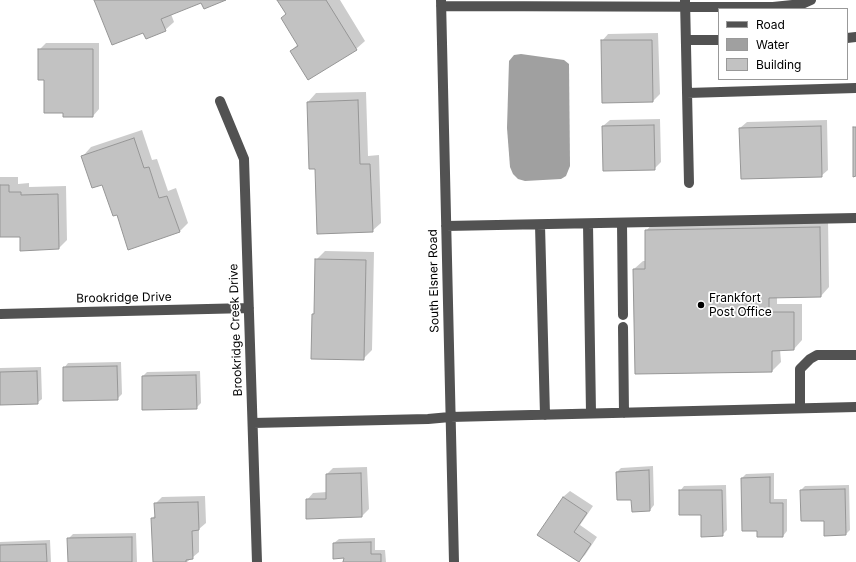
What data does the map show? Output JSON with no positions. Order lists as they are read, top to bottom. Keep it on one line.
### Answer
{"streets":{"street":["South Elsner Road","Brookridge Drive","Brookridge Creek Drive"]},"crossings":[["Brookridge Drive","Brookridge Creek Drive"]],"places":["Frankfort Post Office"],"legend":["Road","Water","Building"]}
